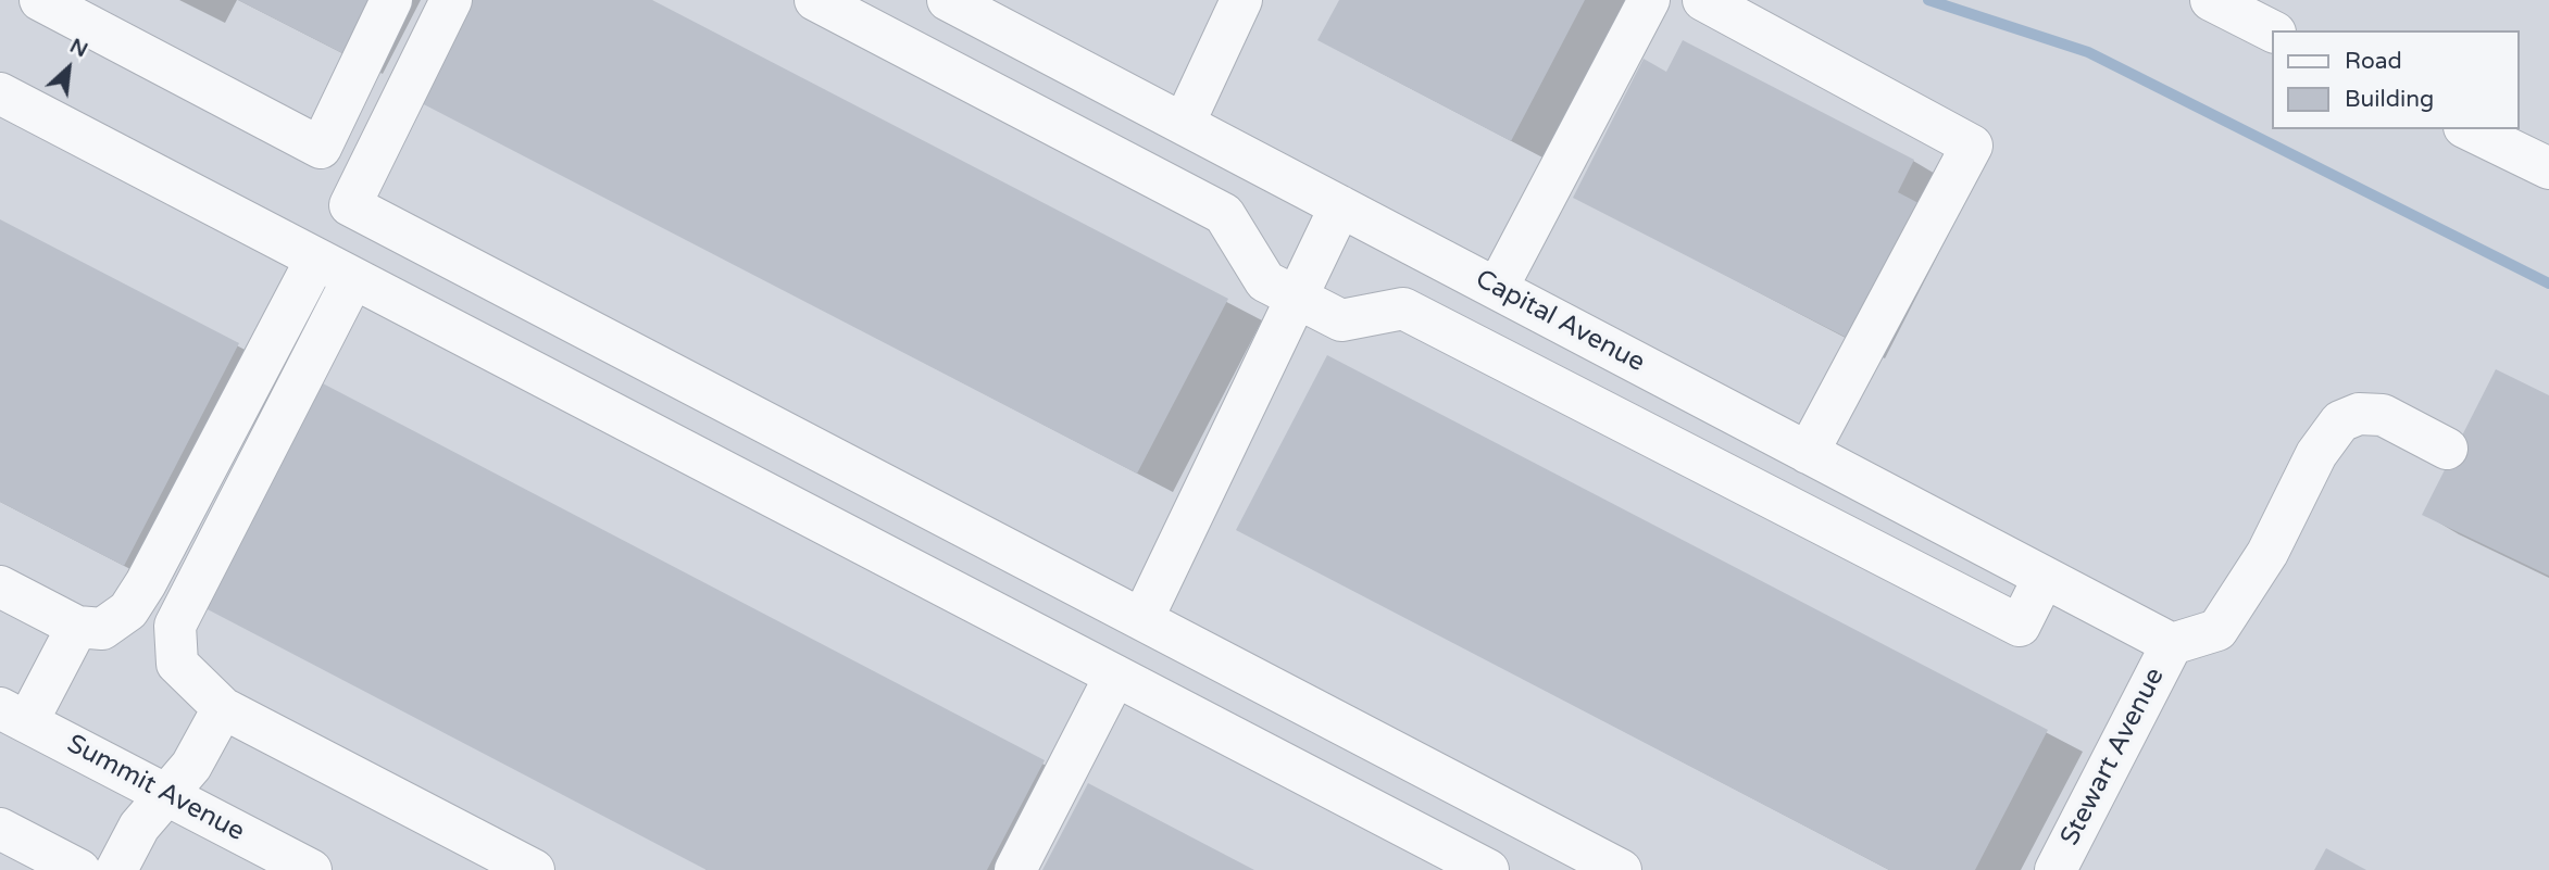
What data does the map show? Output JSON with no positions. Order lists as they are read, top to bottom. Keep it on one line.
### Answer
{"streets":{"street":["Capital Avenue","Stewart Avenue","Summit Avenue"]},"crossings":[["Capital Avenue","Stewart Avenue"]],"legend":["Road","Building"],"north":"top right"}
